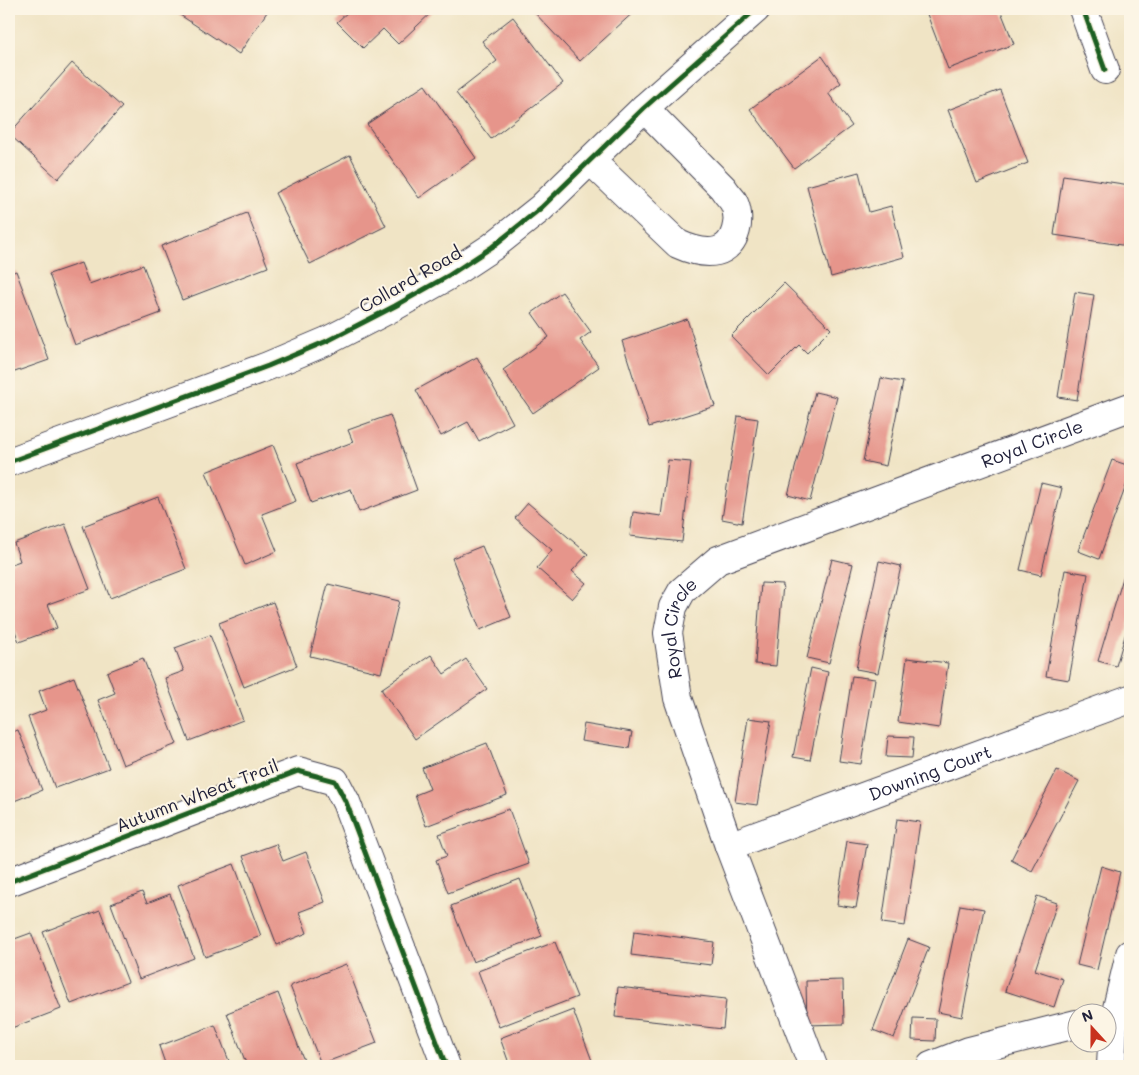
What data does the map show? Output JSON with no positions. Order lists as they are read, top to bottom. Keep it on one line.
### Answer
{"streets":{"street":["Collard Road","Royal Circle","Downing Court","Autumn Wheat Trail"]},"crossings":[["Royal Circle","Downing Court"]],"north":"top"}
